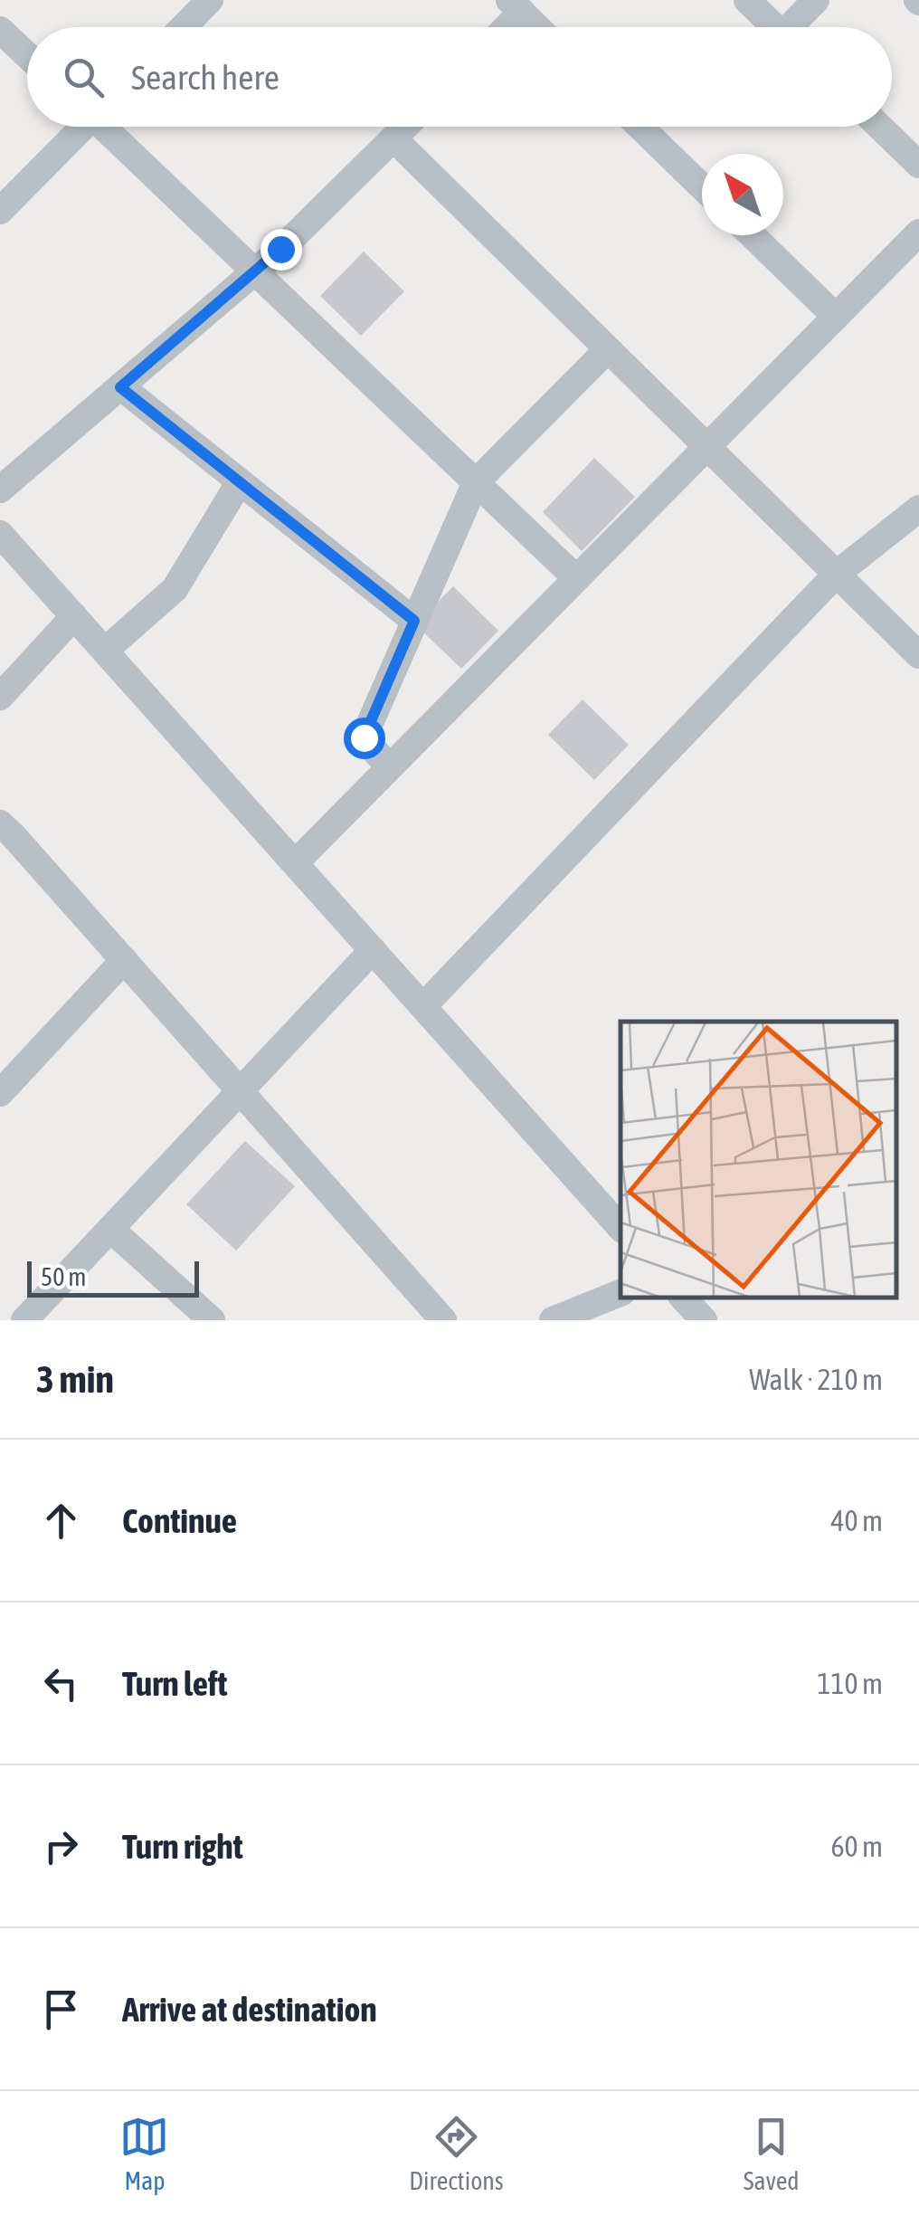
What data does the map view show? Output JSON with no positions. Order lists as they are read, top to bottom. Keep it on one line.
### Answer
{"scale_bar":"50 m","north":"top left","page":{"search":"Search here","scale":"50 m","heading":["3 min","Walk · 210 m"],"list":[["Continue","40 m"],["Turn left","110 m"],["Turn right","60 m"],"Arrive at destination"],"nav":["Map","Directions","Saved"]}}
